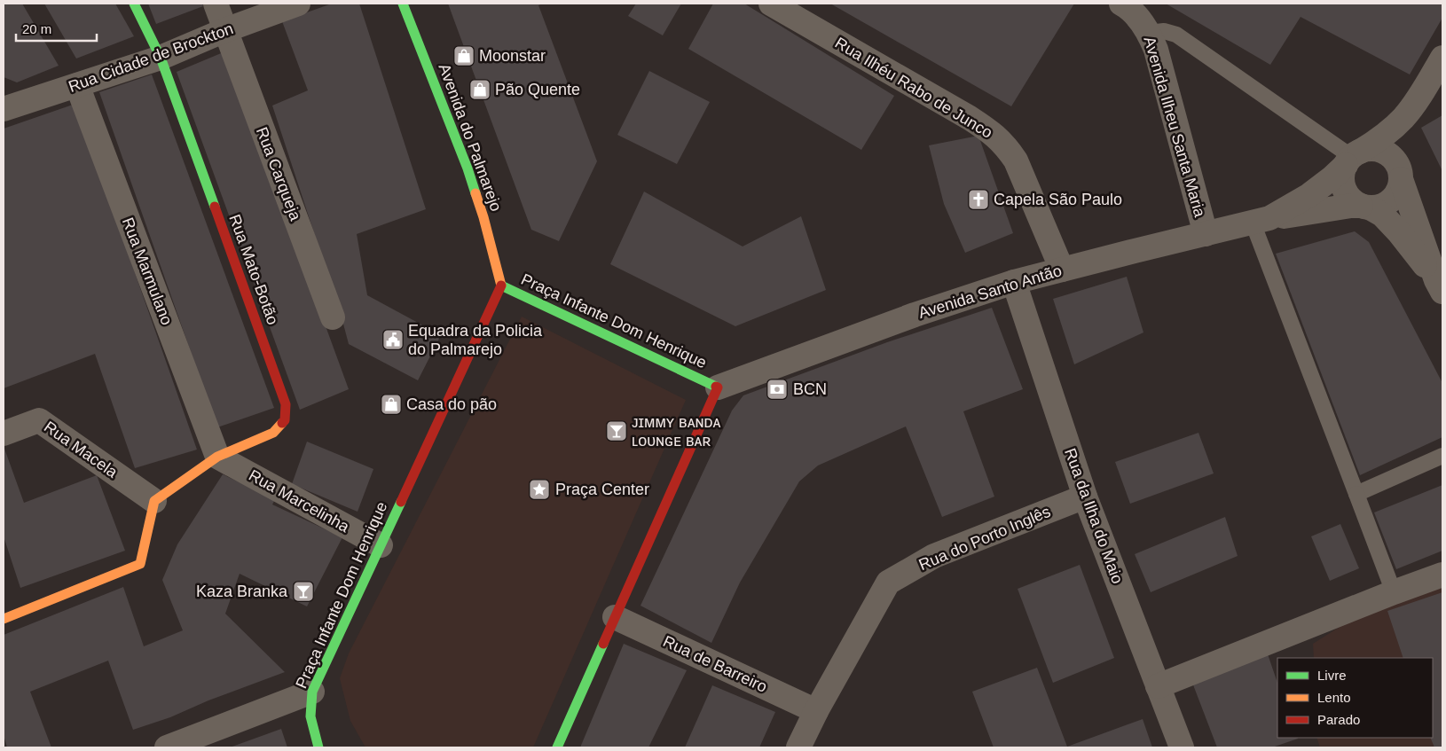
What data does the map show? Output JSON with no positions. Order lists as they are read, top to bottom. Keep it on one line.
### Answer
{"streets":{"street":["Rua Cidade de Brockton","Rua Ilhéu Rabo de Junco","Avenida Ilheu Santa Maria","Avenida do Palmarejo","Rua Carqueja","Rua Mato-Botão","Rua Marmulano","Avenida Santo Antão","Praça Infante Dom Henrique","Rua Macela","Rua Marcelinha","Rua da Ilha do Maio","Rua do Porto Inglês","Rua de Barreiro"]},"crossings":[["Rua Cidade de Brockton","Rua Carqueja"],["Rua Cidade de Brockton","Rua Mato-Botão"],["Rua Cidade de Brockton","Rua Marmulano"],["Rua Ilhéu Rabo de Junco","Avenida Santo Antão"],["Avenida Ilheu Santa Maria","Avenida Santo Antão"],["Avenida do Palmarejo","Praça Infante Dom Henrique"],["Rua Mato-Botão","Rua Marmulano"],["Rua Mato-Botão","Rua Macela"],["Rua Mato-Botão","Rua Marcelinha"],["Rua Marmulano","Rua Marcelinha"],["Avenida Santo Antão","Praça Infante Dom Henrique"],["Avenida Santo Antão","Rua da Ilha do Maio"],["Praça Infante Dom Henrique","Rua Marcelinha"],["Praça Infante Dom Henrique","Rua de Barreiro"],["Rua da Ilha do Maio","Rua do Porto Inglês"],["Rua do Porto Inglês","Rua de Barreiro"]],"places":{"shop":["Moonstar","Pão Quente","Casa do pão"],"church":["Capela São Paulo"],"public building":["Equadra da Policia do Palmarejo"],"bank":["BCN"],"bar":["ᴊɪᴍᴍʏ ʙᴀɴᴅᴀ ʟᴏᴜɴɢᴇ ʙᴀʀ","Kaza Branka"],"place":["Praça Center"]},"legend":["Livre","Lento","Parado"],"scale_bar":"20 m"}
